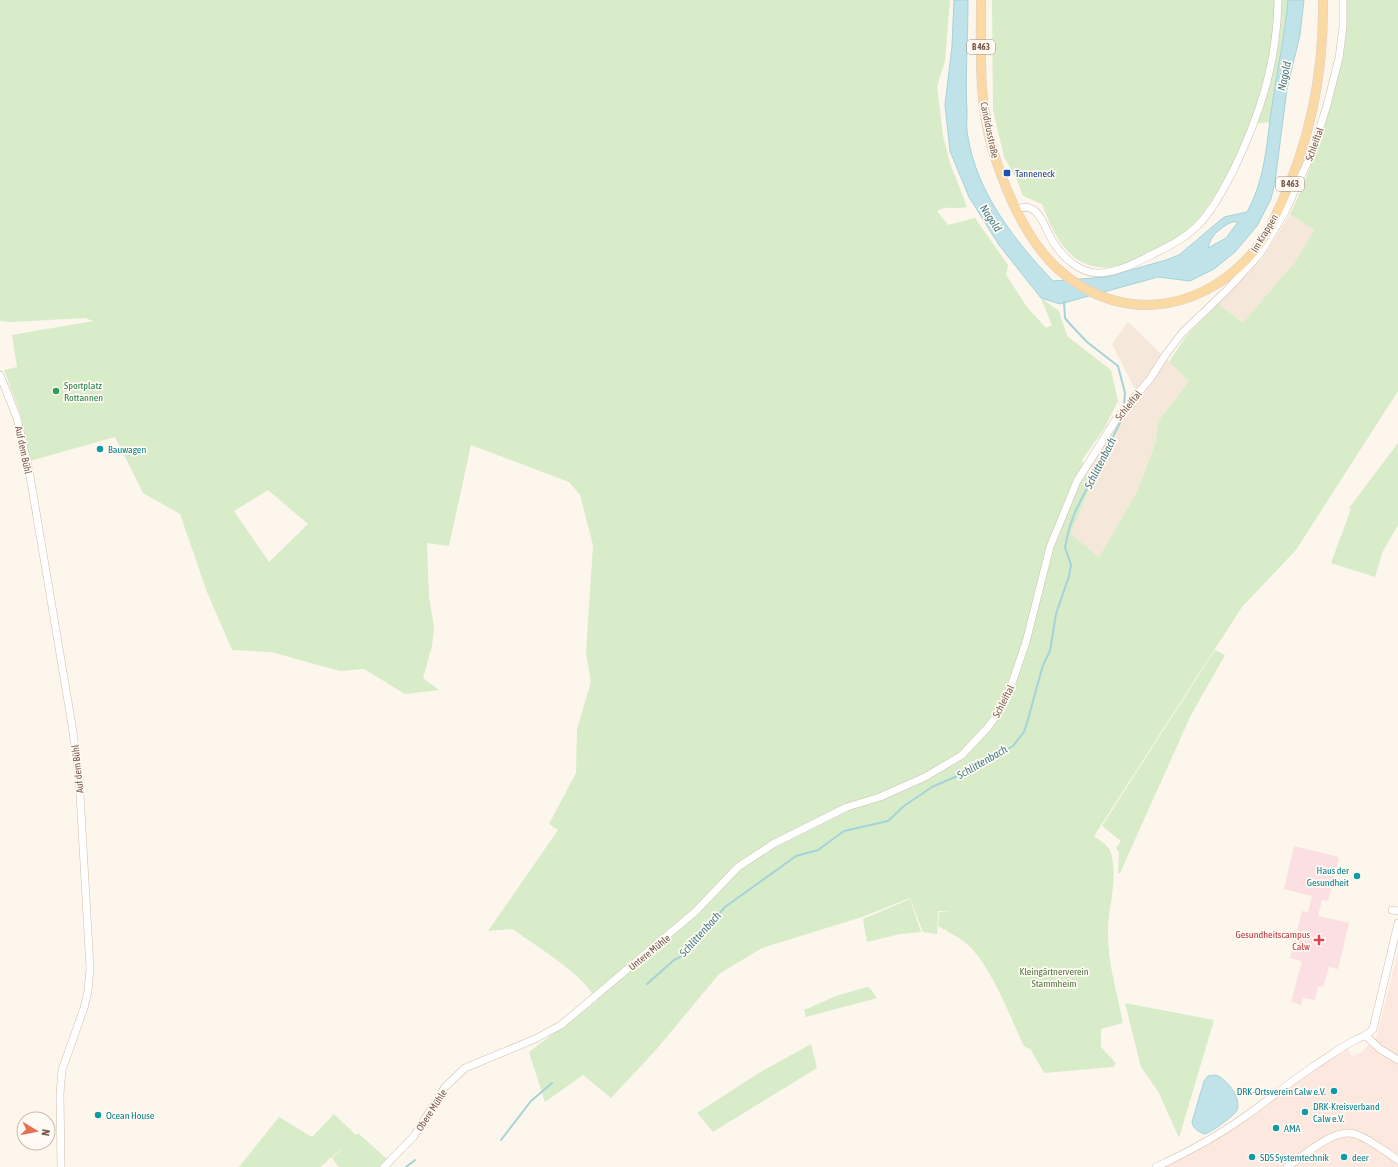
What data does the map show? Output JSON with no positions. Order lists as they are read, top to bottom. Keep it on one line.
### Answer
{"streets":{"main road":["B 463","Candidusstraße","Im Krappen"],"street":["Schleiftal","Auf dem Bühl","Untere Mühle","Obere Mühle"]},"crossings":[["Candidusstraße","Im Krappen"],["Schleiftal","Untere Mühle"],["Untere Mühle","Obere Mühle"]],"water":["Nagold","Schlittenbach"],"parks":["Kleingärtnerverein Stammheim"],"places":{"transit":["Tanneneck"],"other":["Sportplatz Rottannen","Bauwagen","Haus der Gesundheit","DRK-Ortsverein Calw e.V.","DRK-Kreisverband Calw e.V.","Ocean House","AMA","SDS Systemtechnik","deer"],"health":["Gesundheitscampus Calw"]},"north":"right"}
